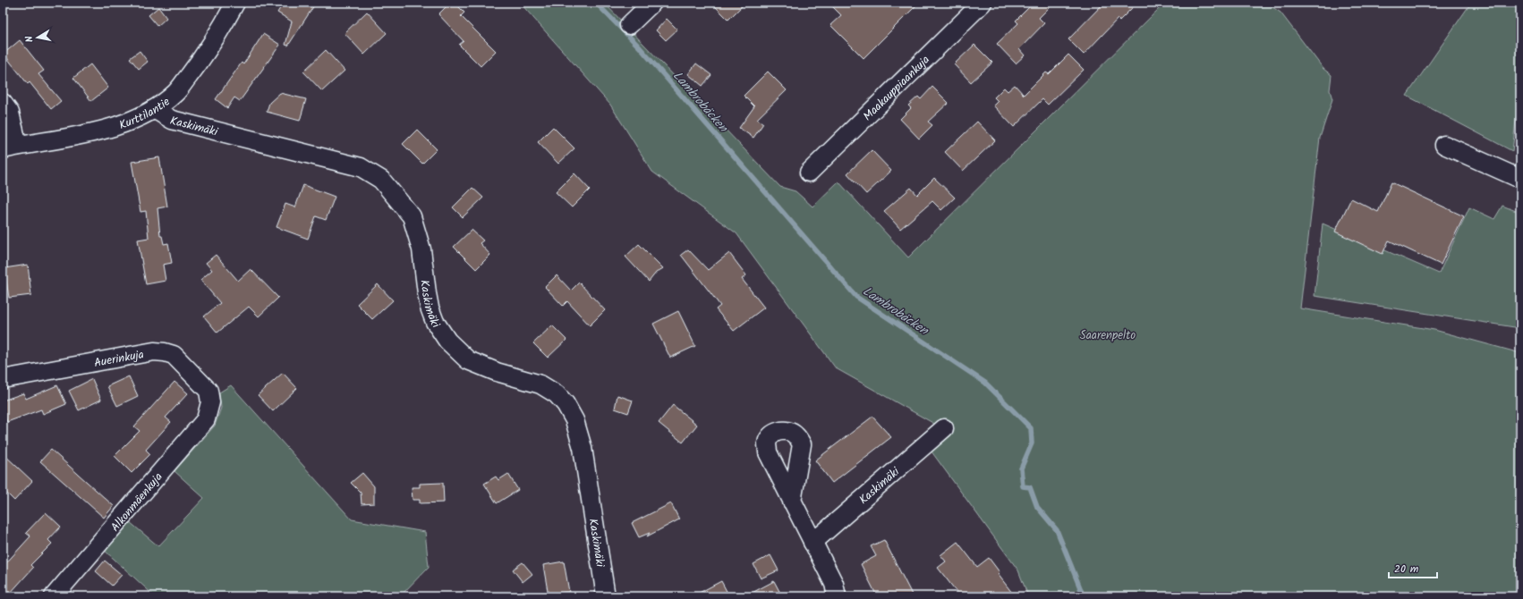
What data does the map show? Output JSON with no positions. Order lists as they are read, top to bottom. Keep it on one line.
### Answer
{"streets":{"street":["Maakauppiaankuja","Kurttilantie","Kaskimäki","Auerinkuja","Alkonmäenkuja"]},"crossings":[["Kurttilantie","Kaskimäki"],["Auerinkuja","Alkonmäenkuja"]],"water":["Lambrobäcken"],"parks":["Saarenpelto"],"scale_bar":"20 m","north":"left"}
